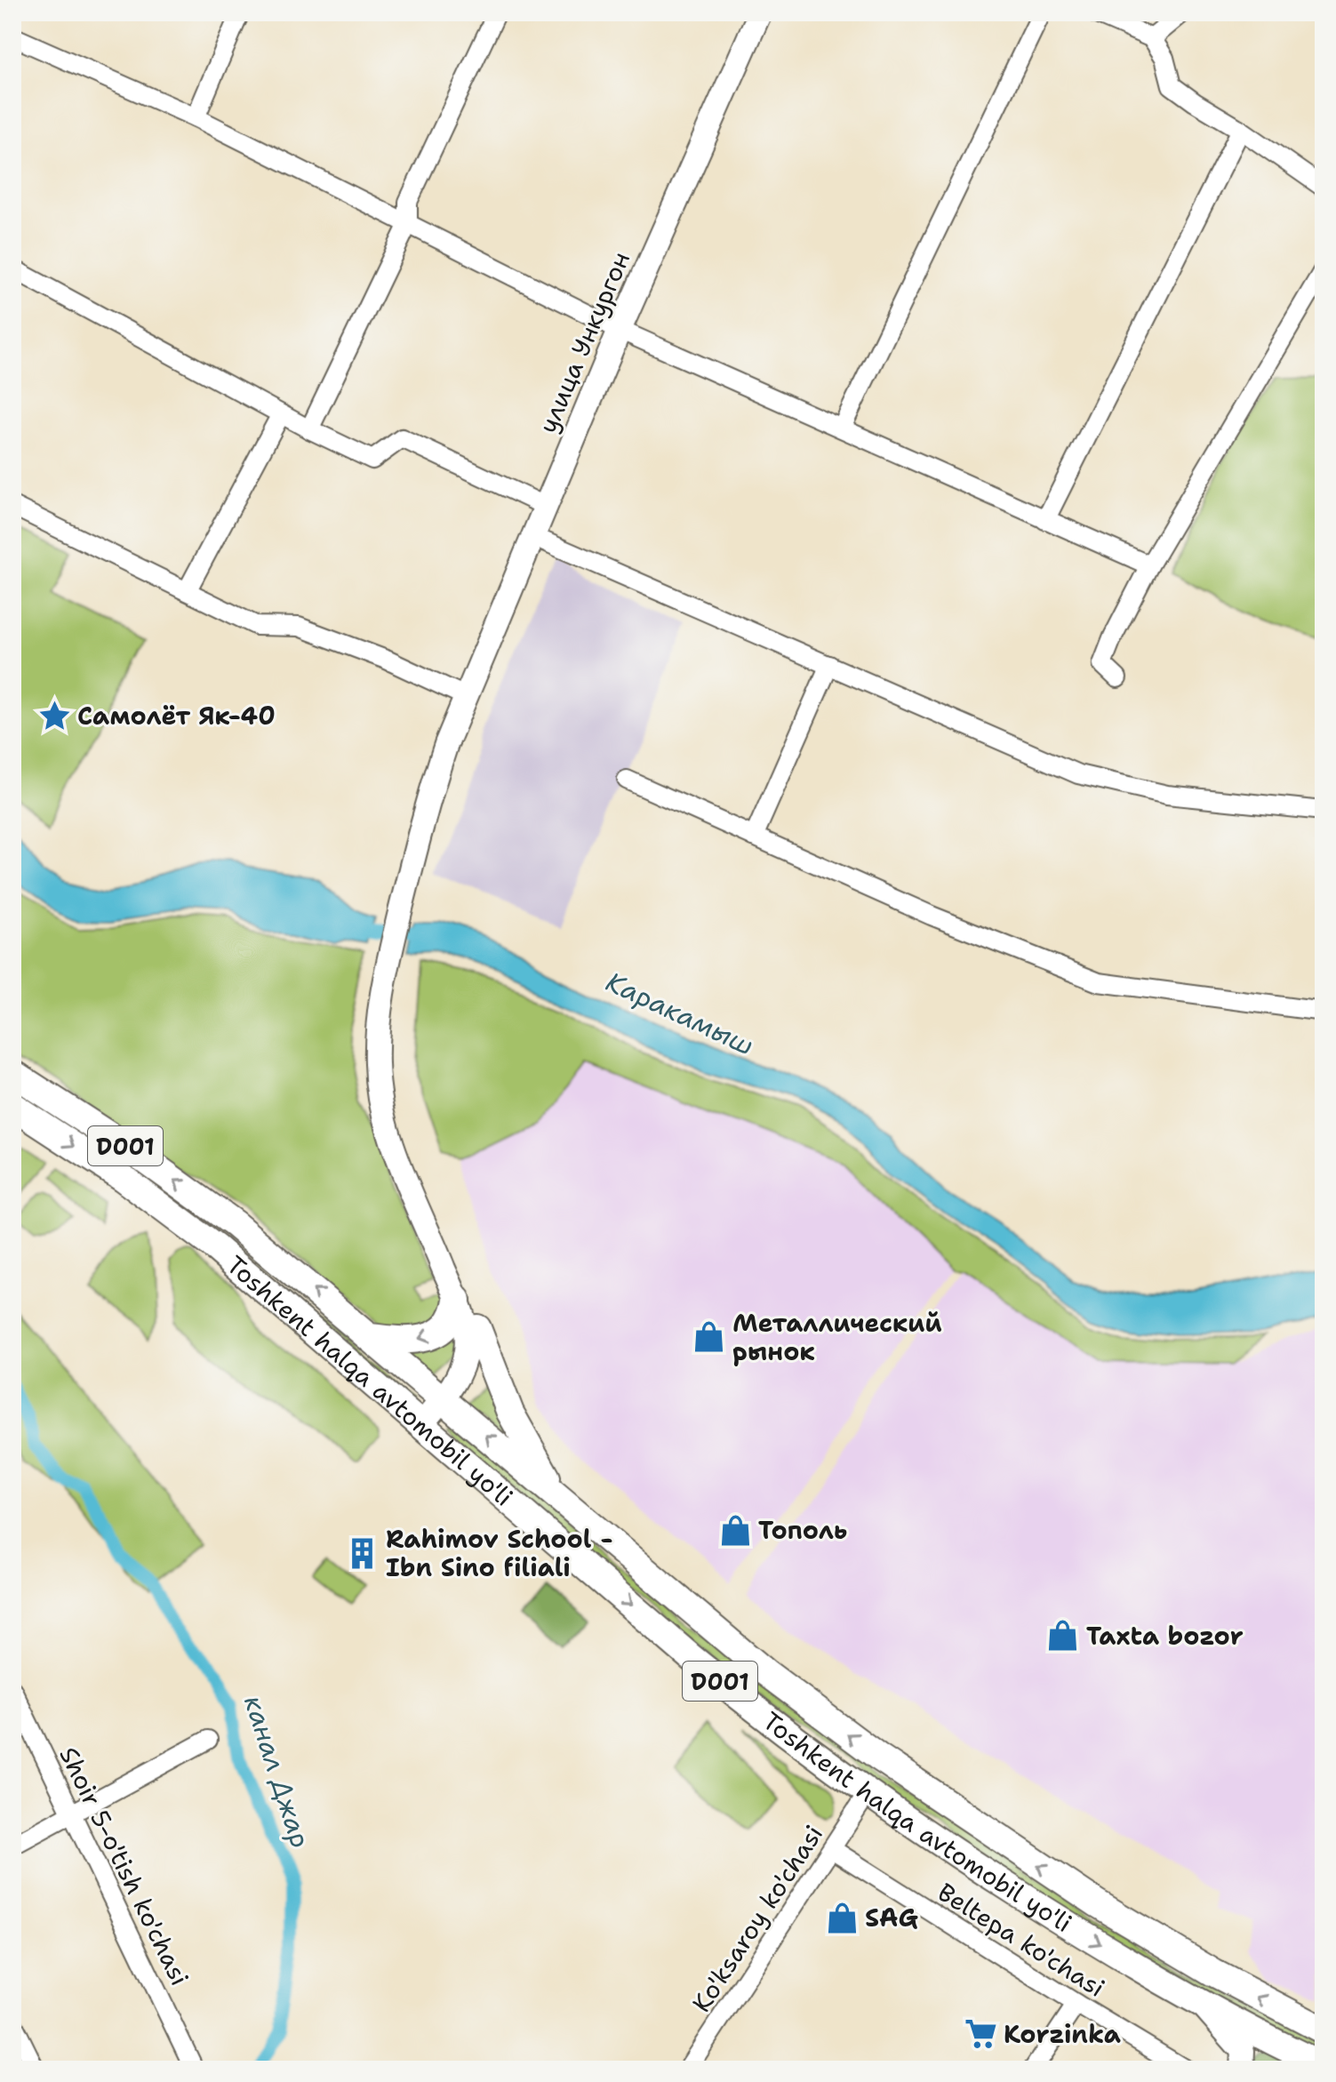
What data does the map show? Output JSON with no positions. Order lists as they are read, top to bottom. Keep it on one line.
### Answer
{"streets":{"highway":["D001","Toshkent halqa avtomobil yo'li"],"main road":["улица Ункургон"],"street":["Shoir 5-o'tish ko'chasi","Ko'ksaroy ko'chasi","Beltepa ko'chasi"]},"crossings":[["Toshkent halqa avtomobil yo'li","Ko'ksaroy ko'chasi"],["Ko'ksaroy ko'chasi","Beltepa ko'chasi"]],"water":["Каракамыш","канал Джар"],"places":{"place":["Самолёт Як-40"],"shop":["Металлический рынок","Тополь","Taxta bozor","SAG"],"building":["Rahimov School - Ibn Sino filiali"],"supermarket":["Korzinka"]}}
